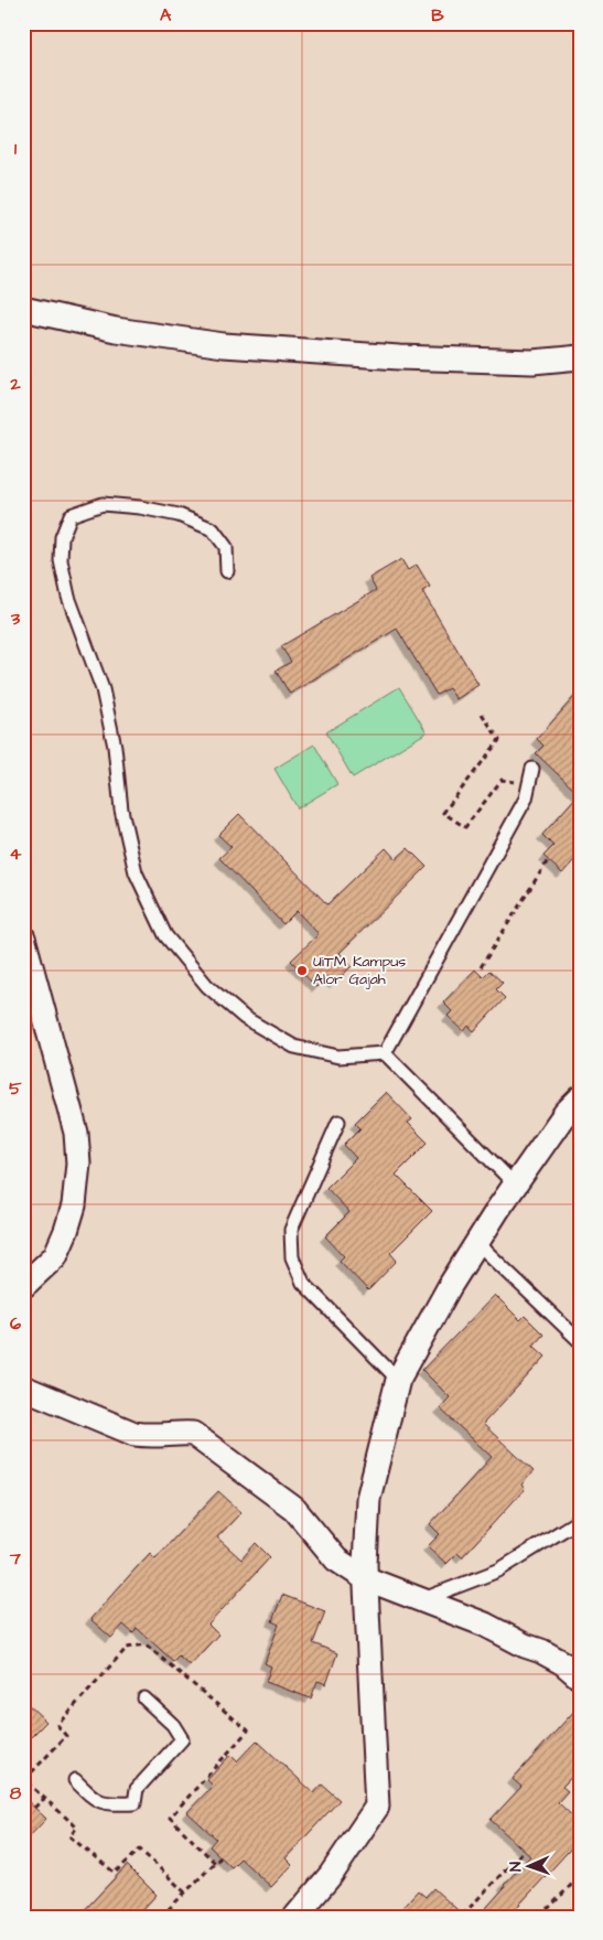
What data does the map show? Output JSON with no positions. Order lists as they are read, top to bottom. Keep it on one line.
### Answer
{"places":["UiTM Kampus Alor Gajah"],"north":"left","grid":{"columns":["A","B"],"rows":["1","2","3","4","5","6","7","8"]}}
